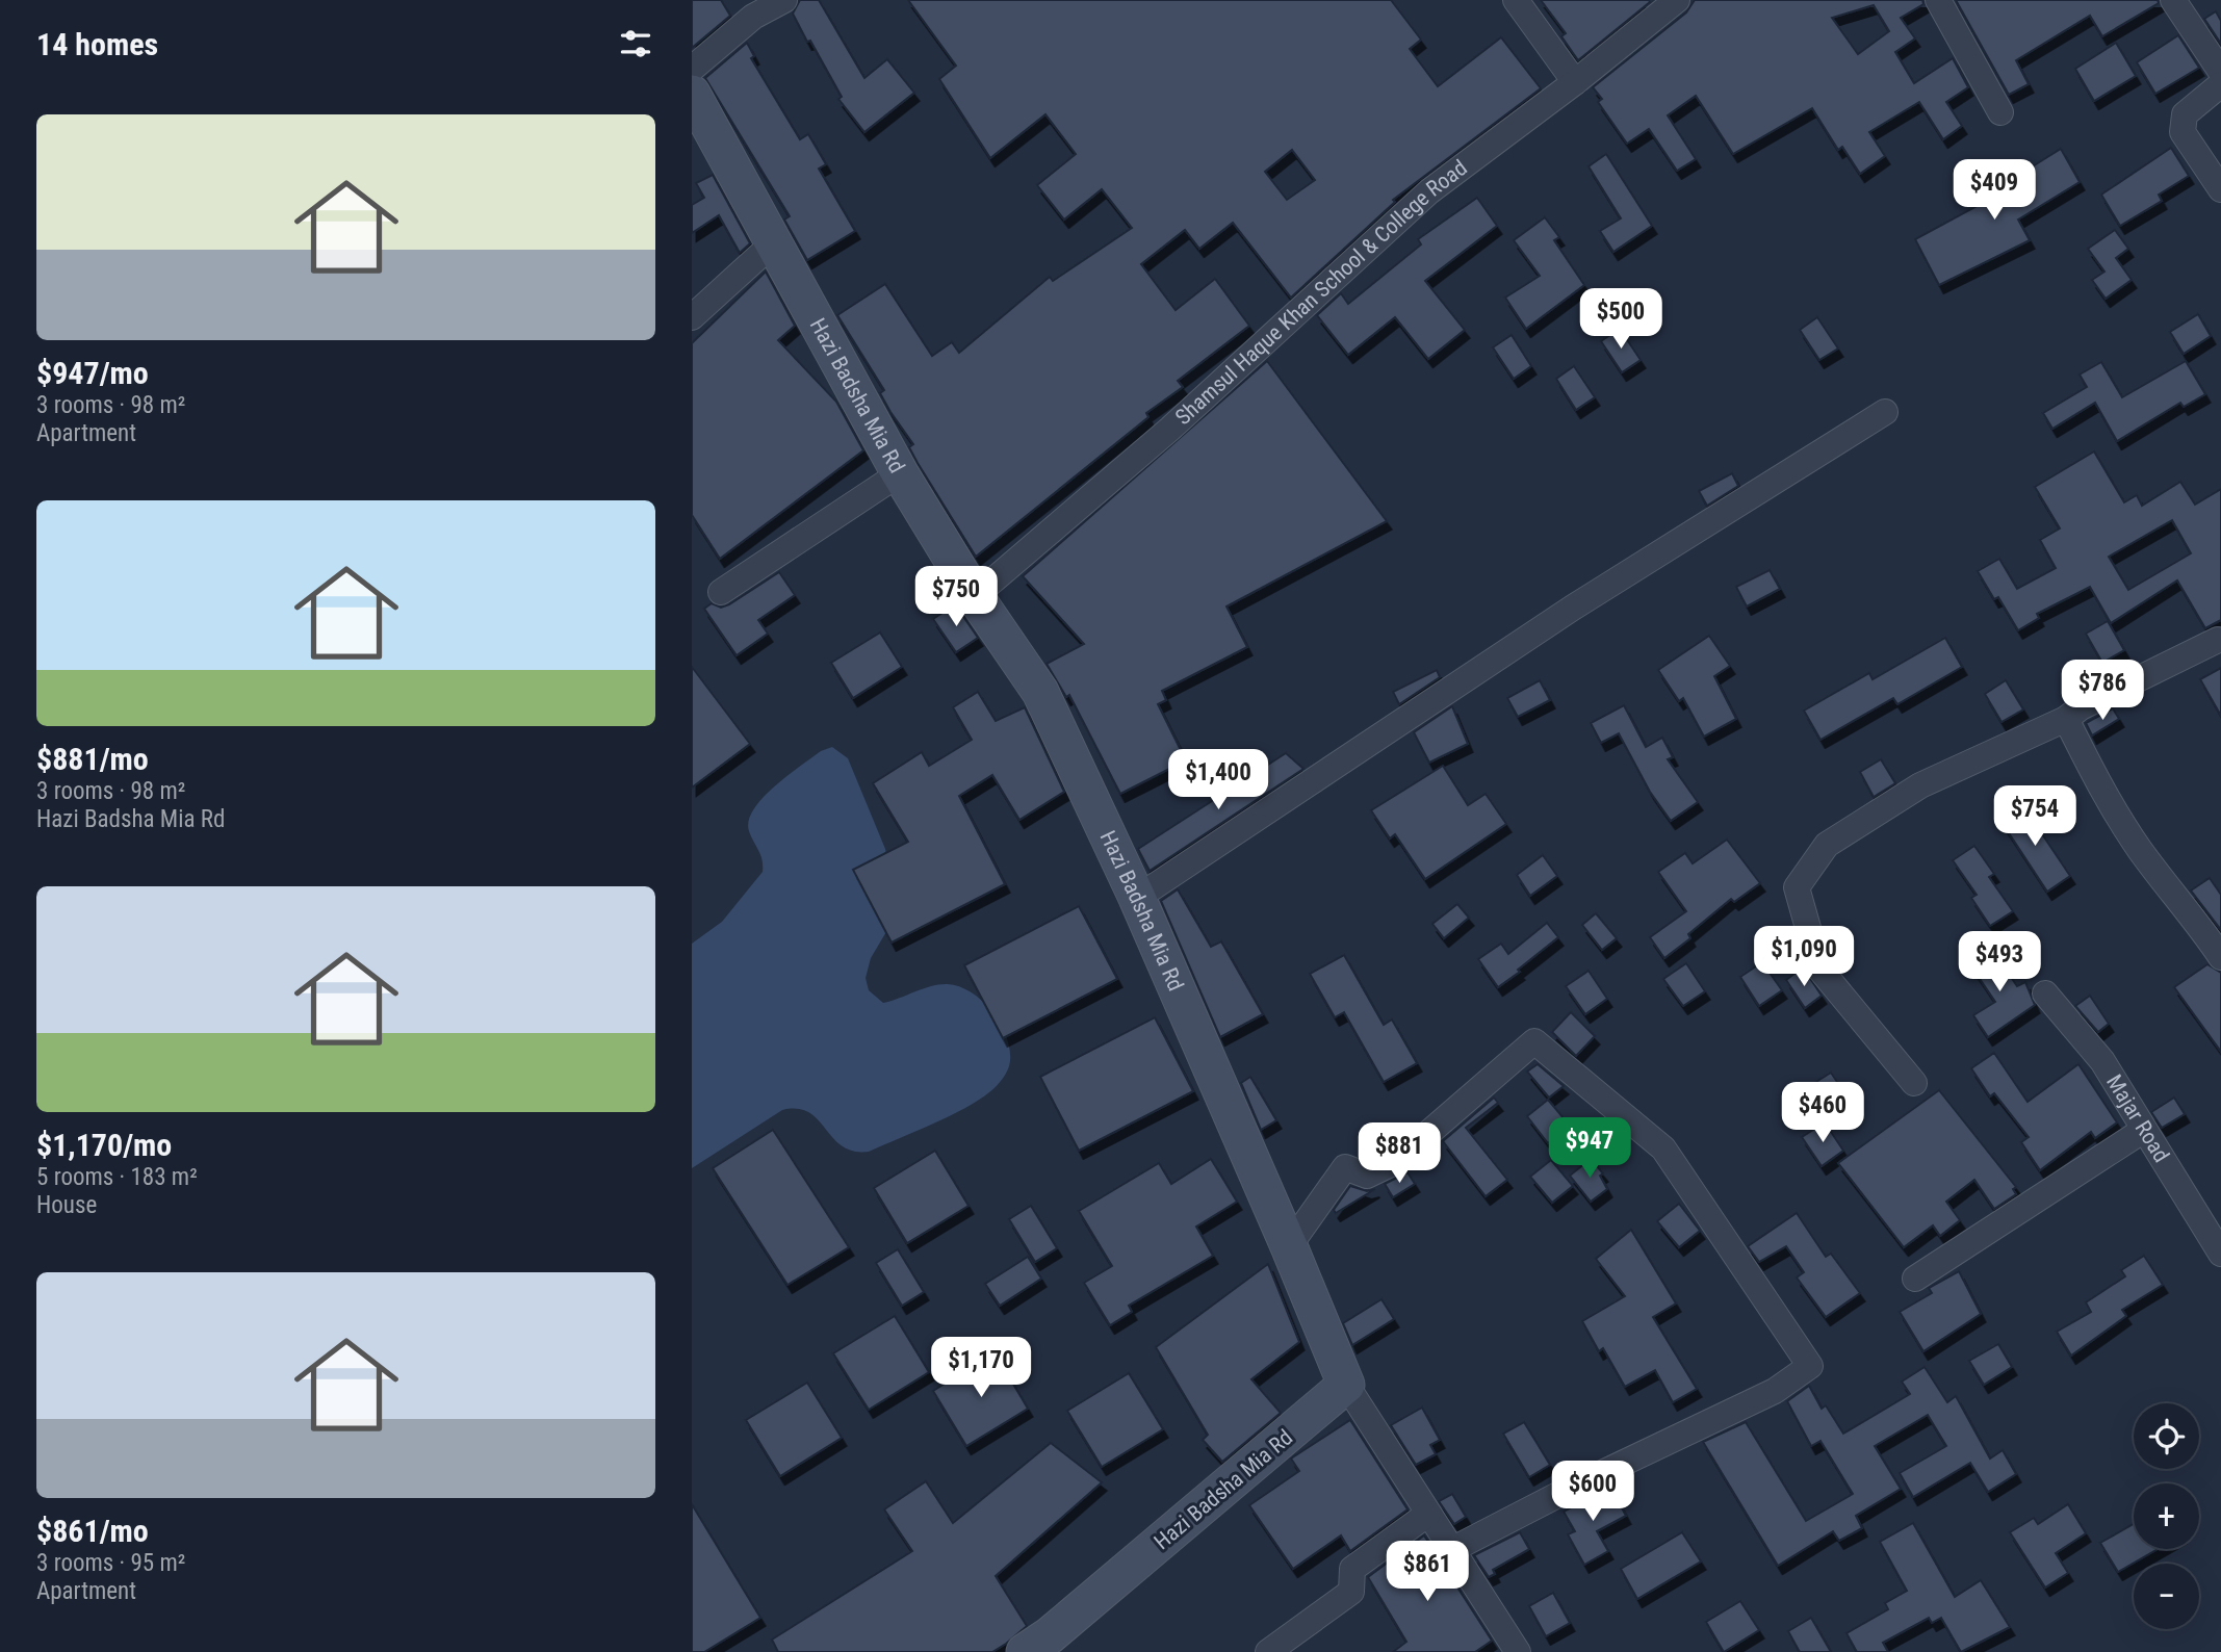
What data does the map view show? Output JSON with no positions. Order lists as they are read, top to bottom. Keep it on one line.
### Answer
{"streets":{"main road":["Hazi Badsha Mia Rd"],"street":["Shamsul Haque Khan School & College Road","Majar Road"]},"crossings":[["Shamsul Haque Khan School & College Road","Hazi Badsha Mia Rd"]],"page":{"heading":"14 homes","list":[{"name":"$947/mo","note":"3 rooms · 98 m² · Apartment"},{"name":"$881/mo","note":"3 rooms · 98 m² · Hazi Badsha Mia Rd"},{"name":"$1,170/mo","note":"5 rooms · 183 m² · House"},{"name":"$861/mo","note":"3 rooms · 95 m² · Apartment"}],"price":["$409","$500","$750","$786","$1,400","$754","$1,090","$493","$460","$947","$881","$1,170","$600","$861"],"map_buttons":["+","−"]}}
